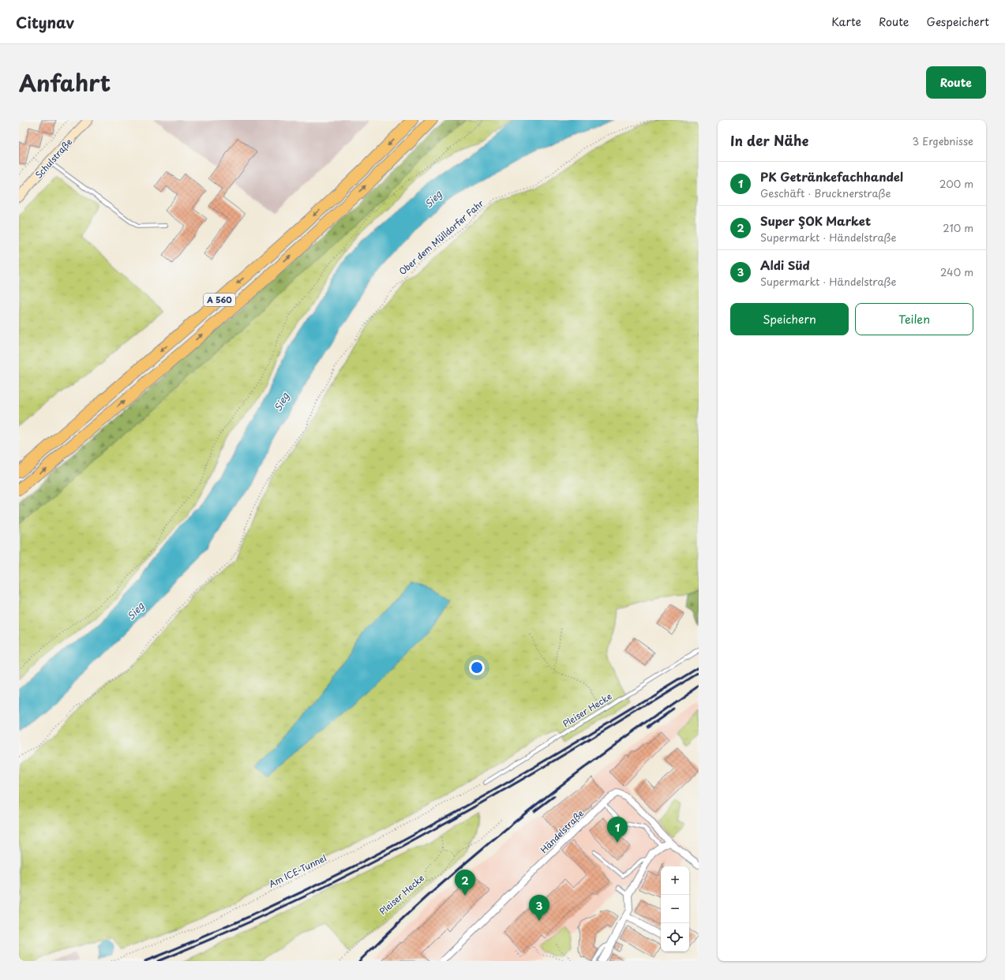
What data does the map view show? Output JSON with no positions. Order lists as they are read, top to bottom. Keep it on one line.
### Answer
{"streets":{"highway":["A 560"],"street":["Schulstraße","Händelstraße"],"lane":["Pleiser Hecke"],"path":["Ober dem Mülldorfer Fahr","Am ICE-Tunnel"]},"crossings":[["Pleiser Hecke","Am ICE-Tunnel"]],"water":["Sieg"],"page":{"header":"Citynav","nav":["Karte","Route","Gespeichert"],"title":"Anfahrt","buttons":["Route",["Speichern","Teilen"]],"heading":["In der Nähe","3 Ergebnisse"],"list":[{"mark":"1","name":"PK Getränkefachhandel","note":"Geschäft · Brucknerstraße","value":"200 m"},{"mark":"2","name":"Super ŞOK Market","note":"Supermarkt · Händelstraße","value":"210 m"},{"mark":"3","name":"Aldi Süd","note":"Supermarkt · Händelstraße","value":"240 m"}],"pins":["1","2","3"],"map_buttons":["+","−"]}}
